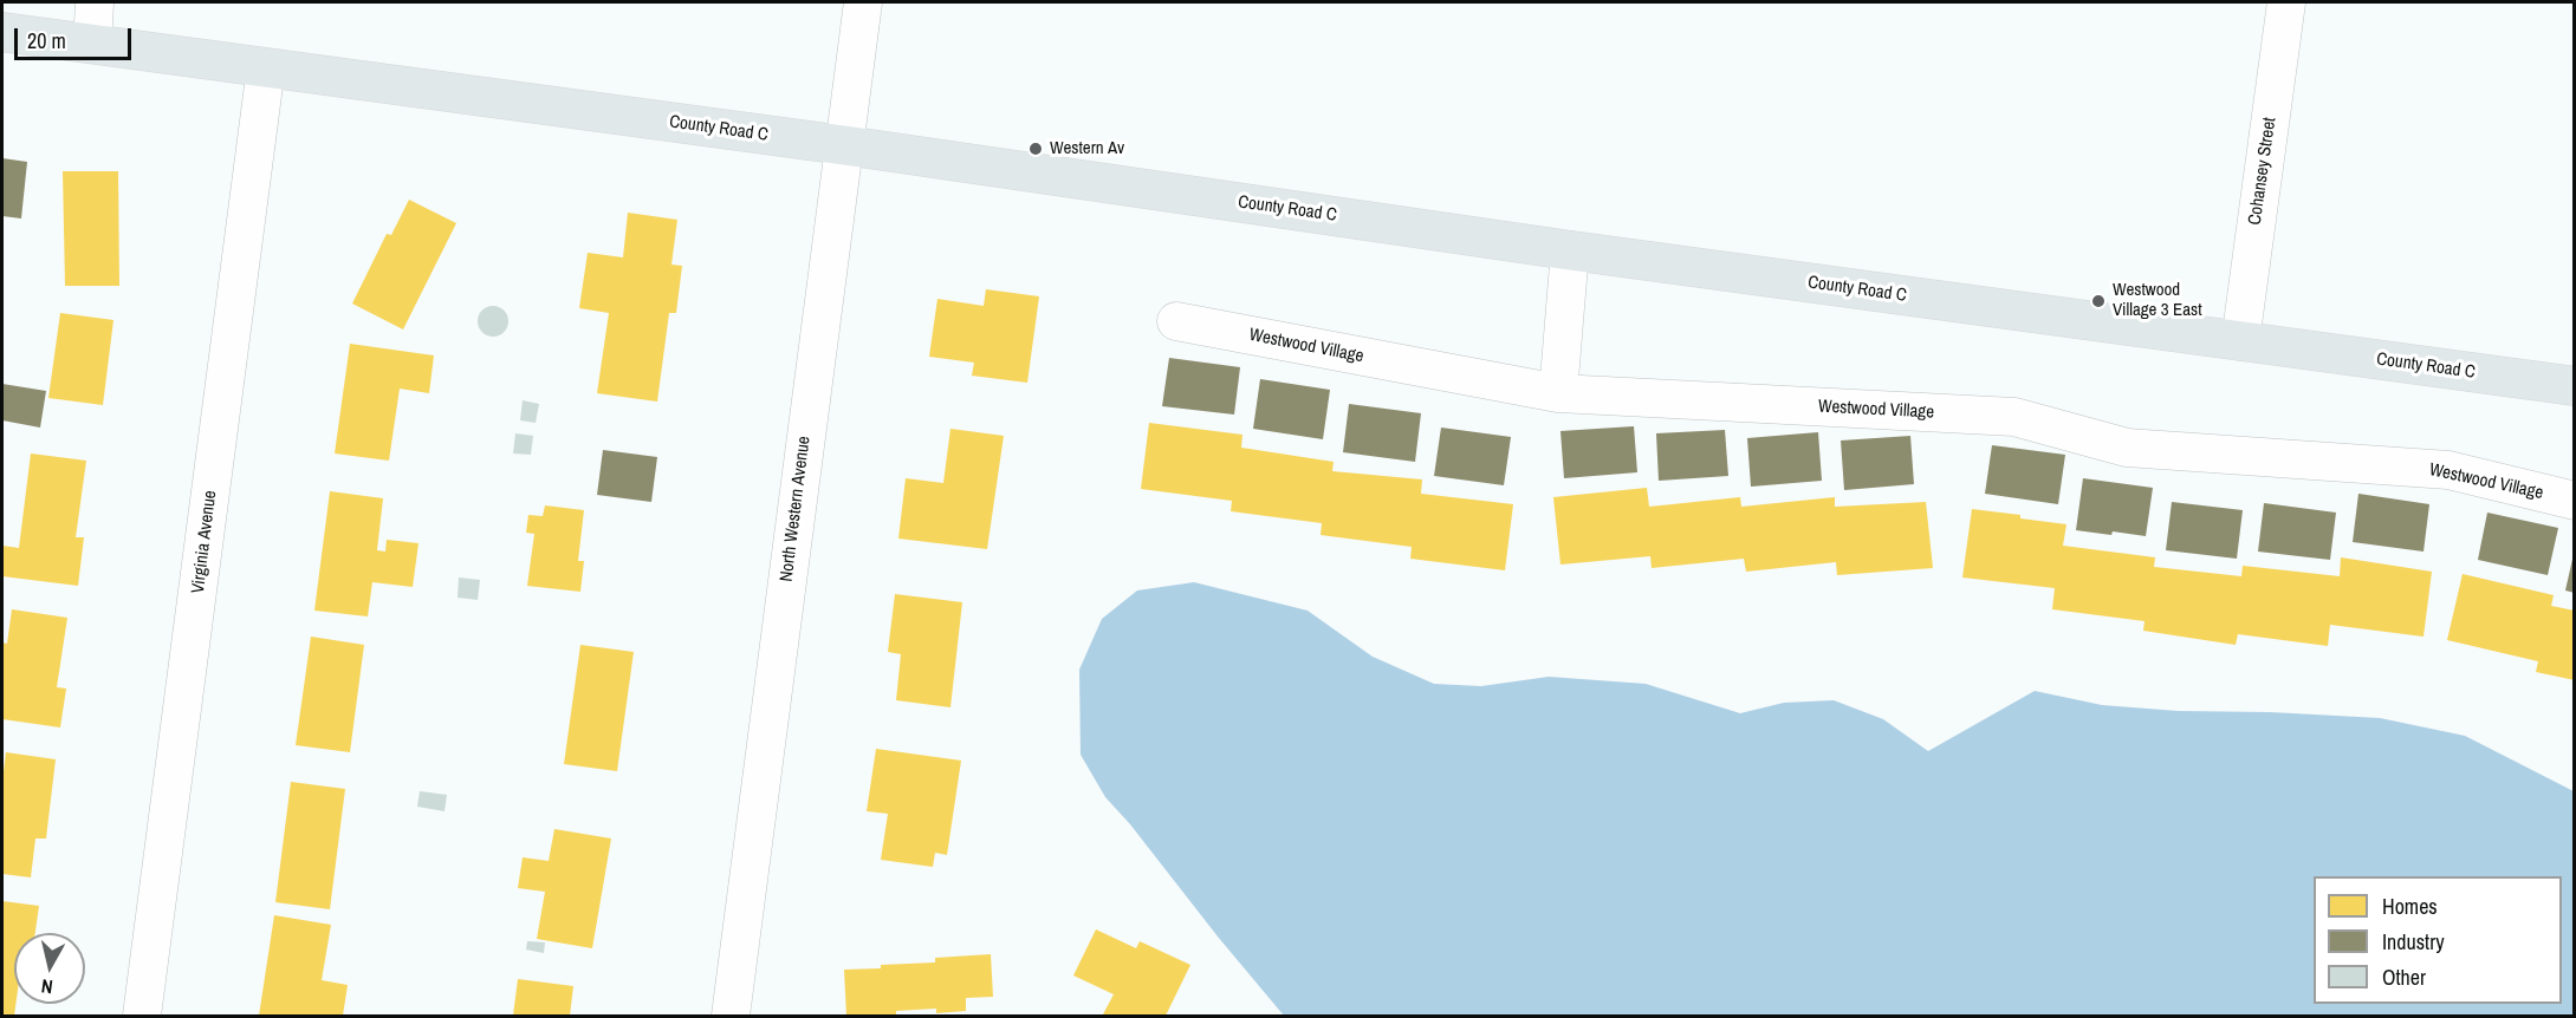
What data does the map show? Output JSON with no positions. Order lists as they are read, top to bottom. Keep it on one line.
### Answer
{"streets":{"main road":["County Road C"],"street":["Cohansey Street","Westwood Village","North Western Avenue","Virginia Avenue"]},"crossings":[["County Road C","Cohansey Street"],["County Road C","North Western Avenue"],["County Road C","Virginia Avenue"]],"places":["Western Av","Westwood Village 3 East"],"legend":["Homes","Industry","Other"],"scale_bar":"20 m","north":"bottom"}
